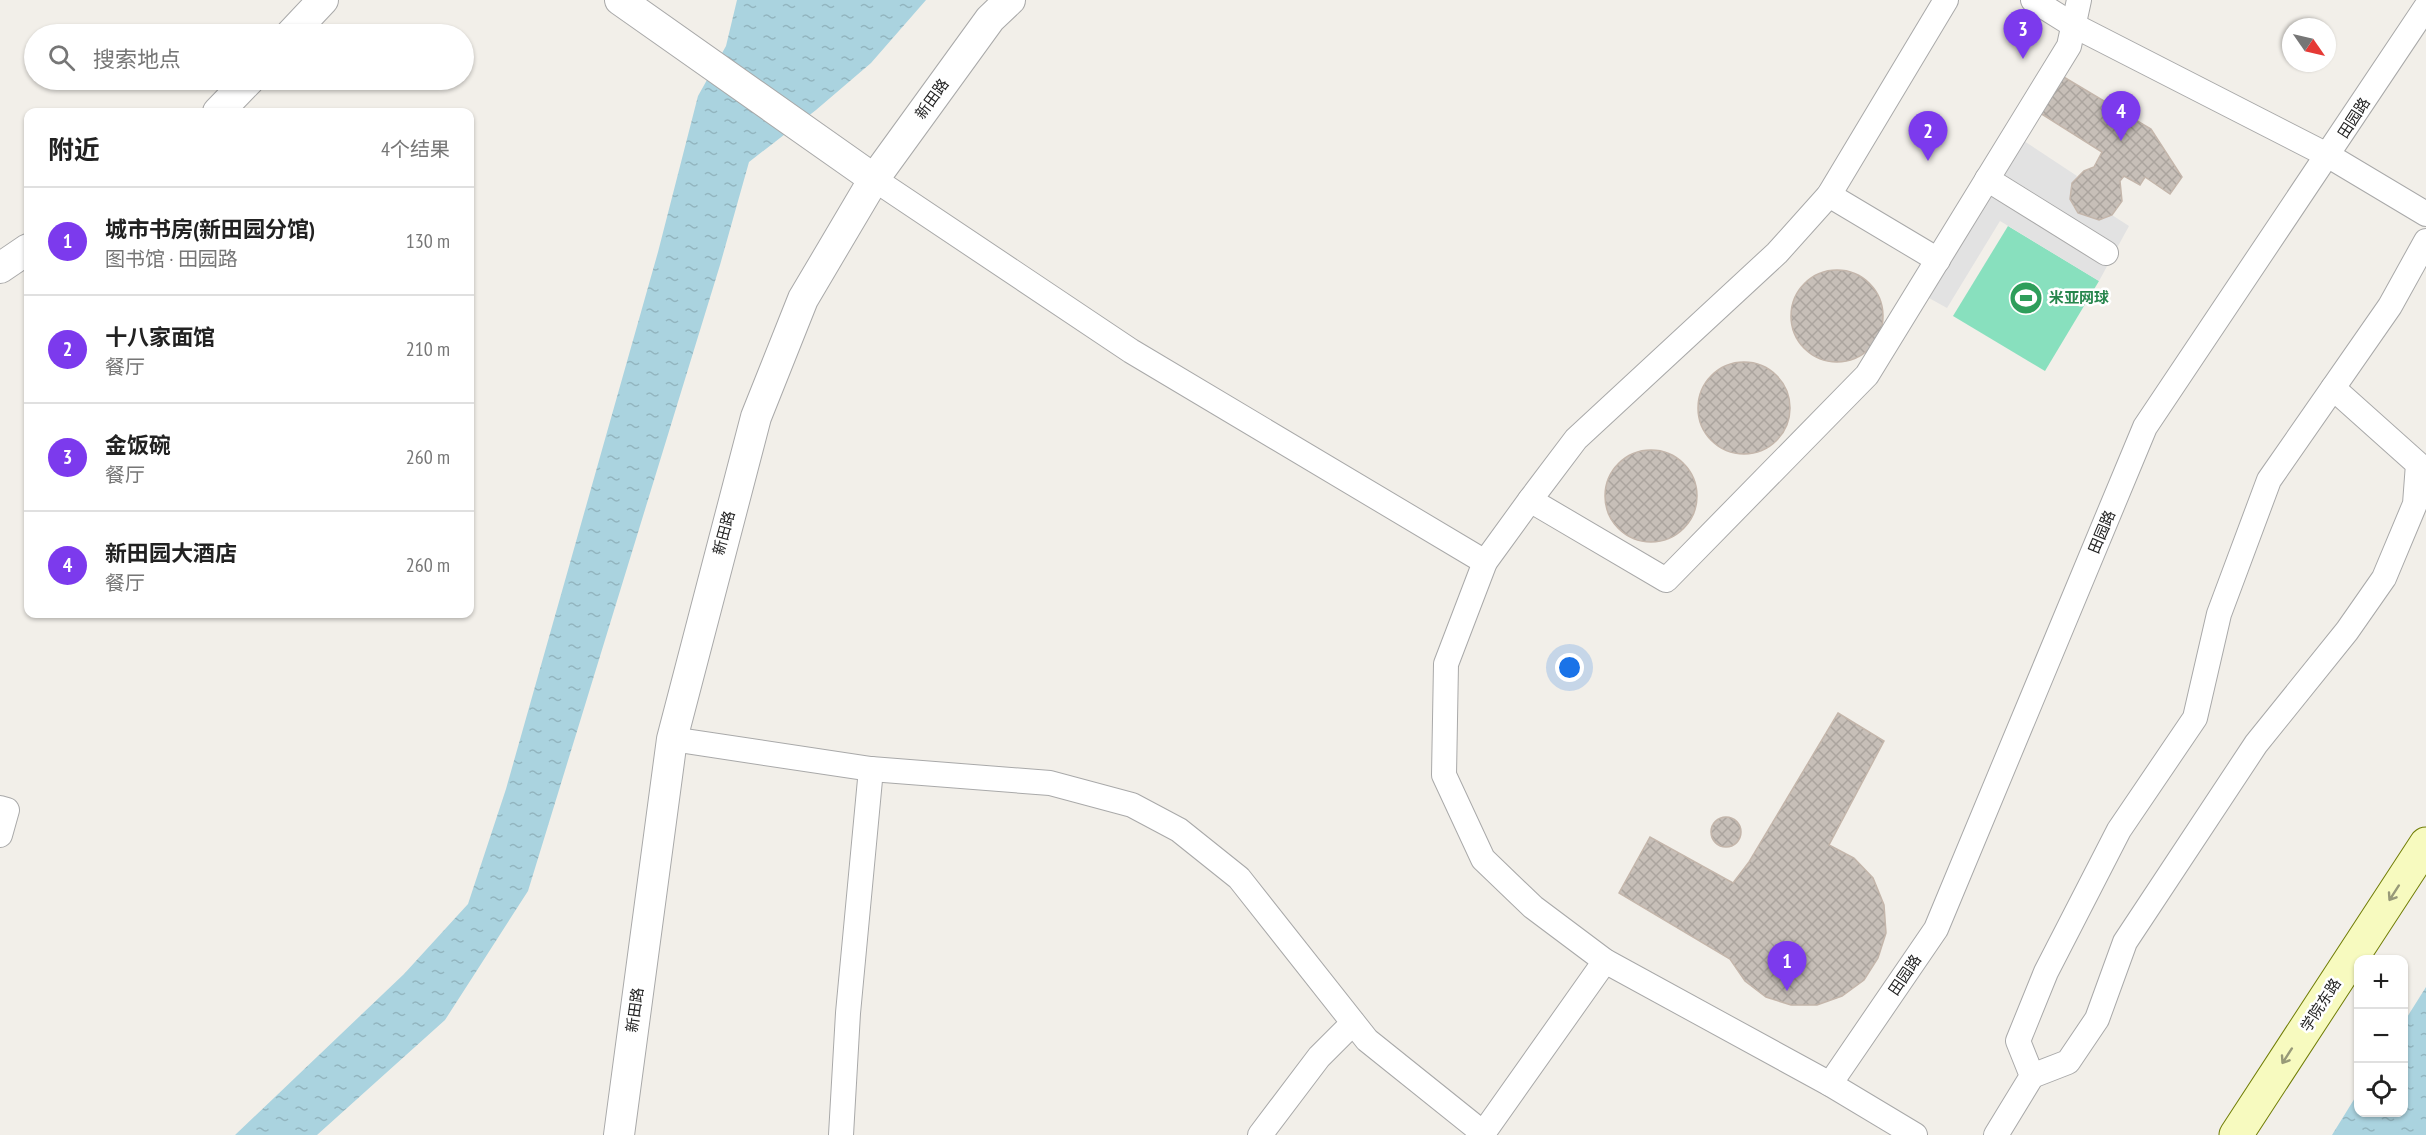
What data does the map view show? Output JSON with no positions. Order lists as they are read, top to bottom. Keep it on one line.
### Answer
{"streets":{"main road":["学院东路"],"street":["新田路","田园路"]},"places":{"sports":["米亚网球"]},"north":"bottom right","page":{"pins":["3","4","2","1"],"search":"搜索地点","heading":["附近","4个结果"],"list":[{"mark":"1","name":"城市书房(新田园分馆)","note":"图书馆 · 田园路","value":"130 m"},{"mark":"2","name":"十八家面馆","note":"餐厅","value":"210 m"},{"mark":"3","name":"金饭碗","note":"餐厅","value":"260 m"},{"mark":"4","name":"新田园大酒店","note":"餐厅","value":"260 m"}],"map_buttons":["+","−"]}}
